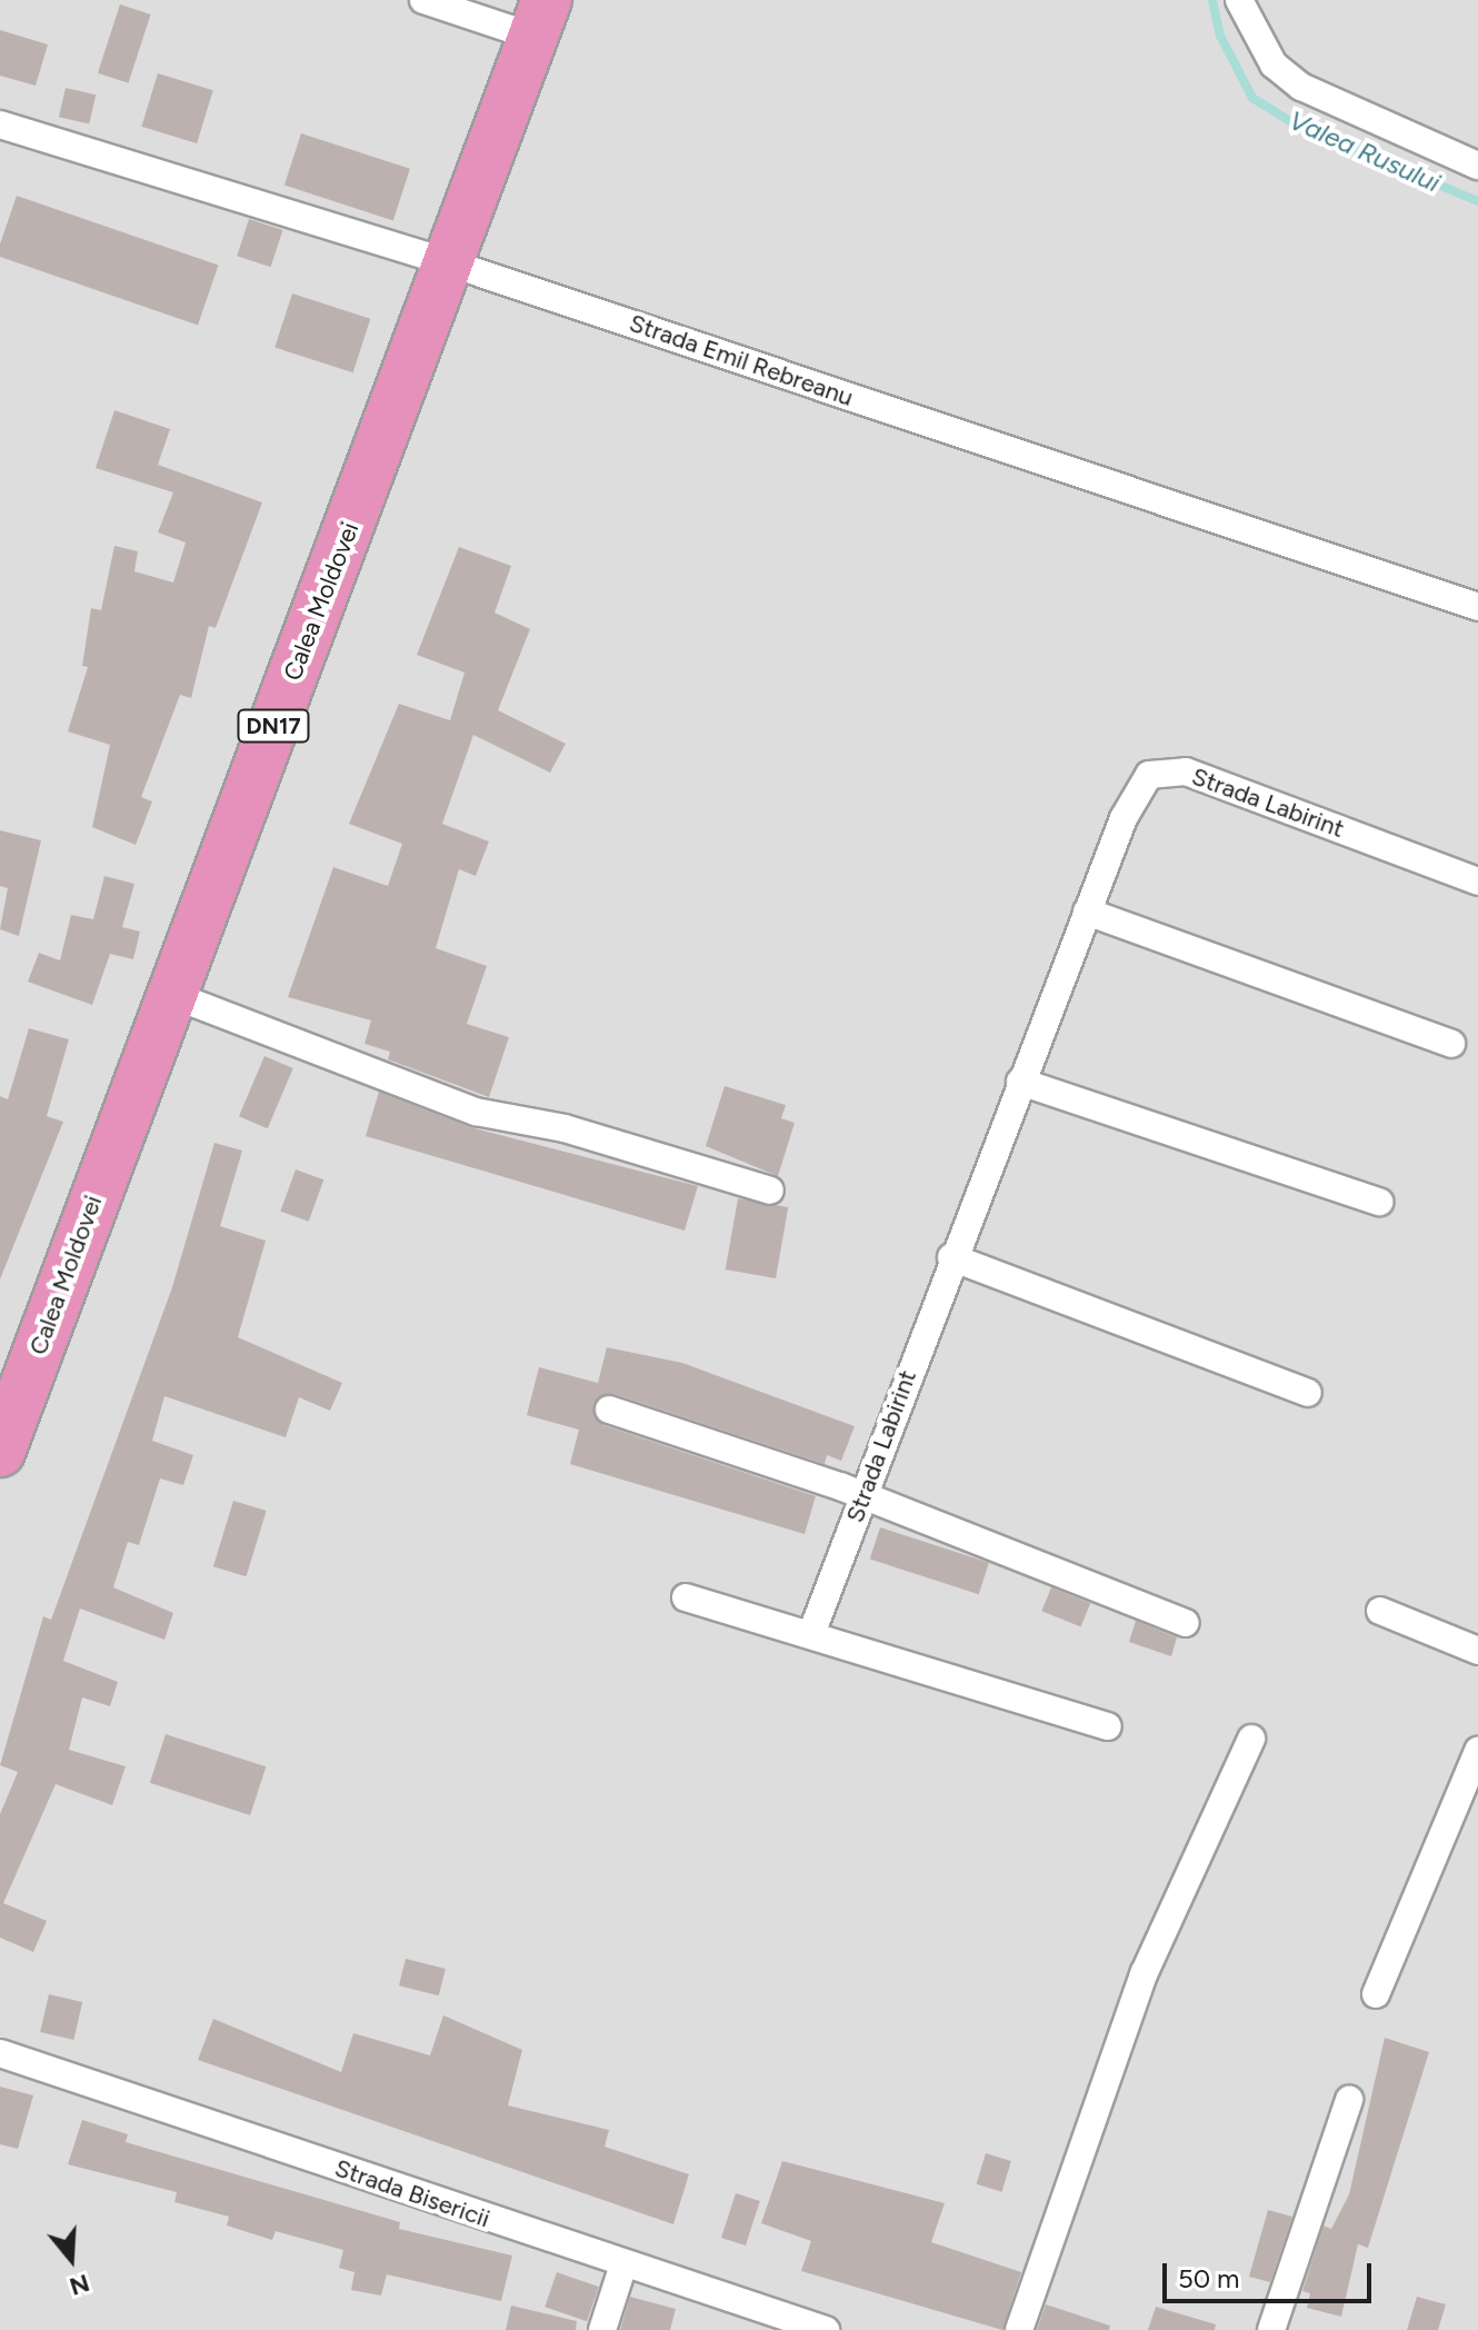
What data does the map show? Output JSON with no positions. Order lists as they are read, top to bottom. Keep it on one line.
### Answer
{"streets":{"highway":["Calea Moldovei","DN17"],"street":["Strada Emil Rebreanu","Strada Labirint","Strada Bisericii"]},"crossings":[["Strada Emil Rebreanu","Calea Moldovei"]],"water":["Valea Rusului"],"scale_bar":"50 m","north":"bottom"}
